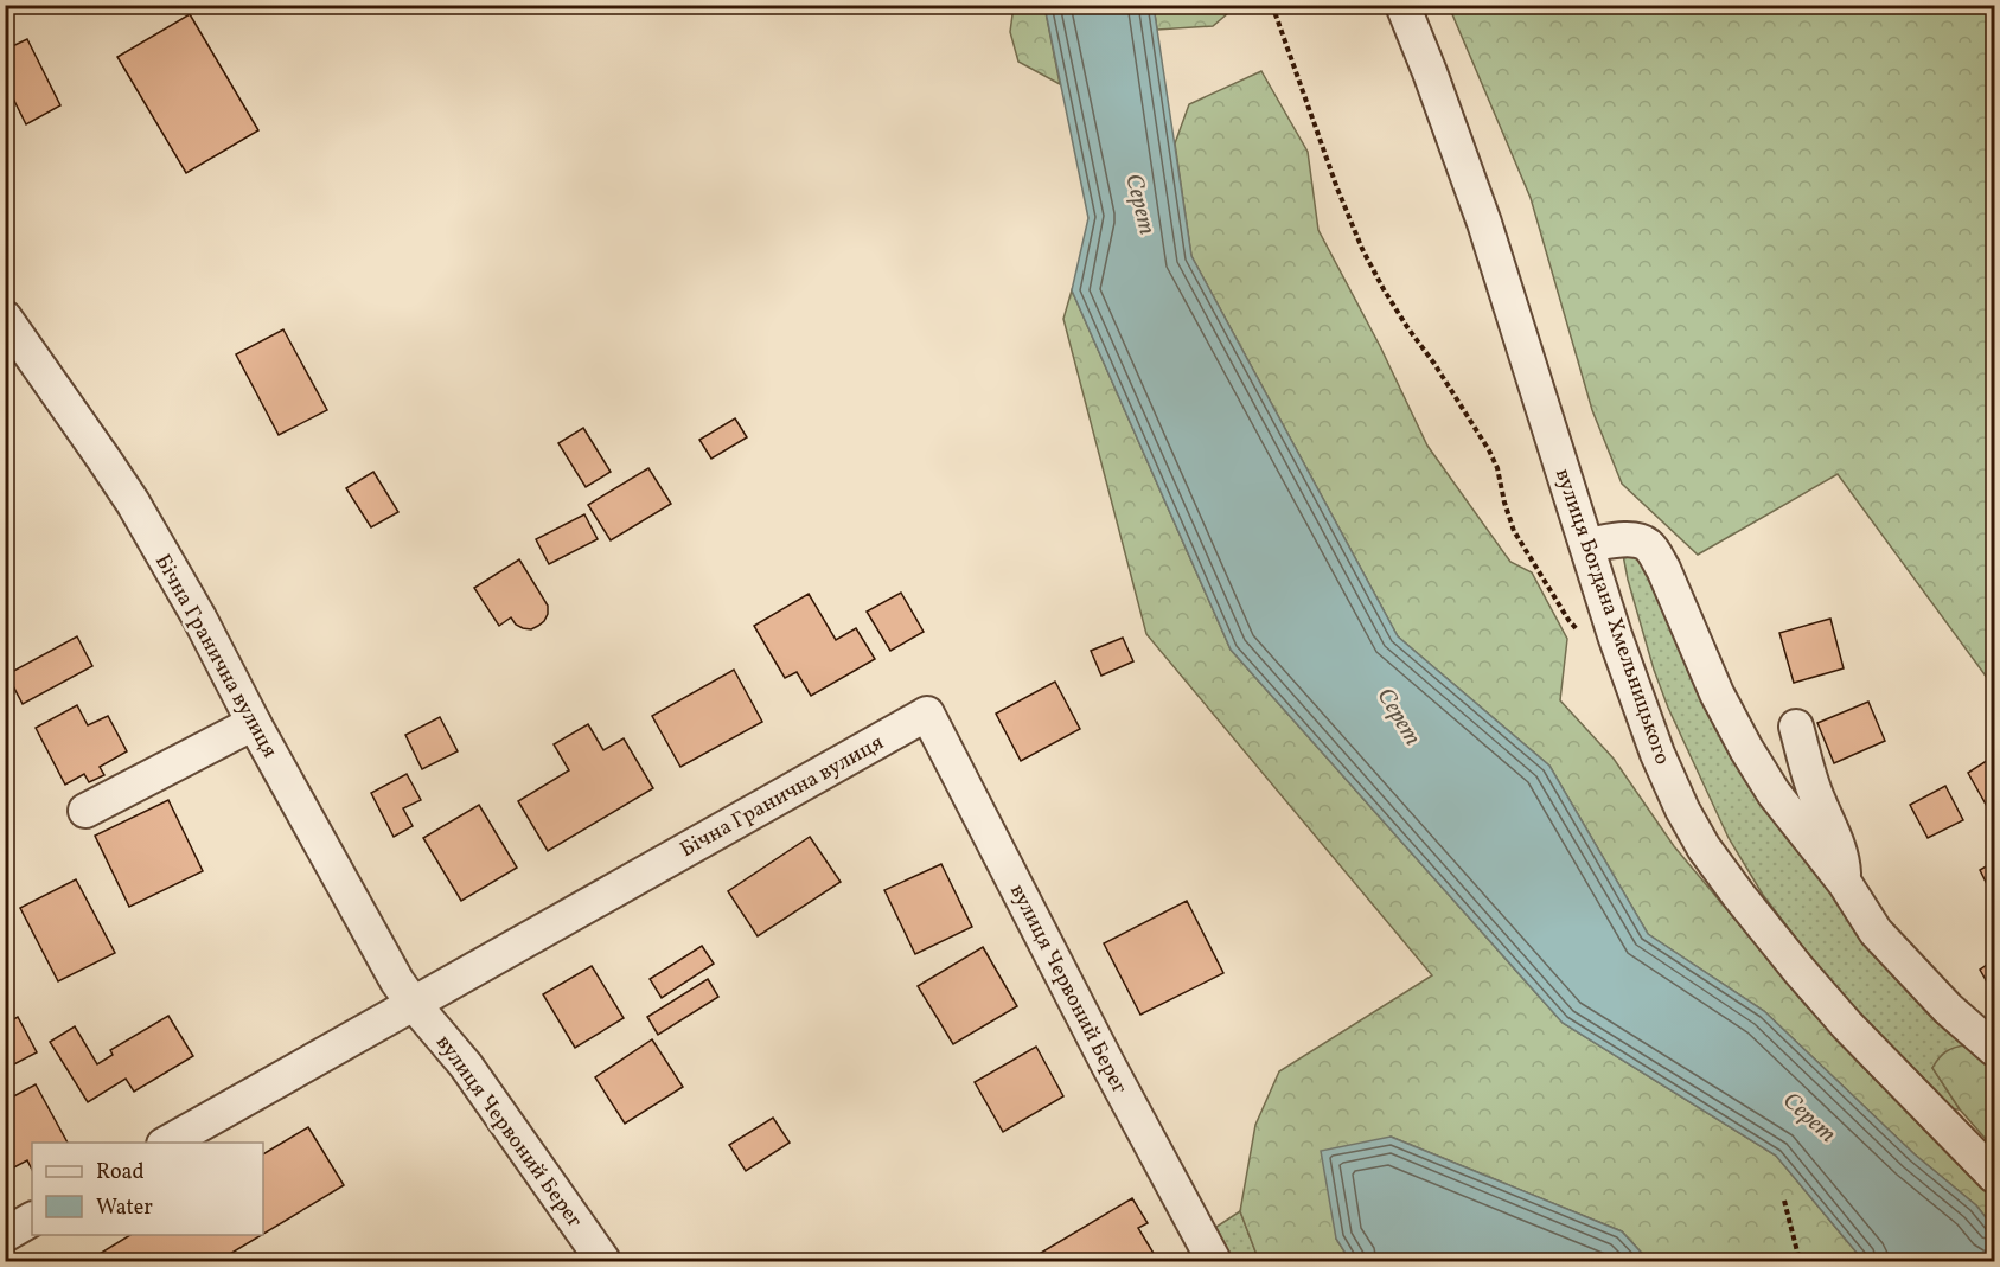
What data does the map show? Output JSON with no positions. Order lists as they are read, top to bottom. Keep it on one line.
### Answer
{"streets":{"street":["вулиця Богдана Хмельницького","Бічна Гранична вулиця","вулиця Червоний Берег"]},"crossings":[["Бічна Гранична вулиця","вулиця Червоний Берег"]],"water":["Серет"],"legend":["Road","Water"]}
